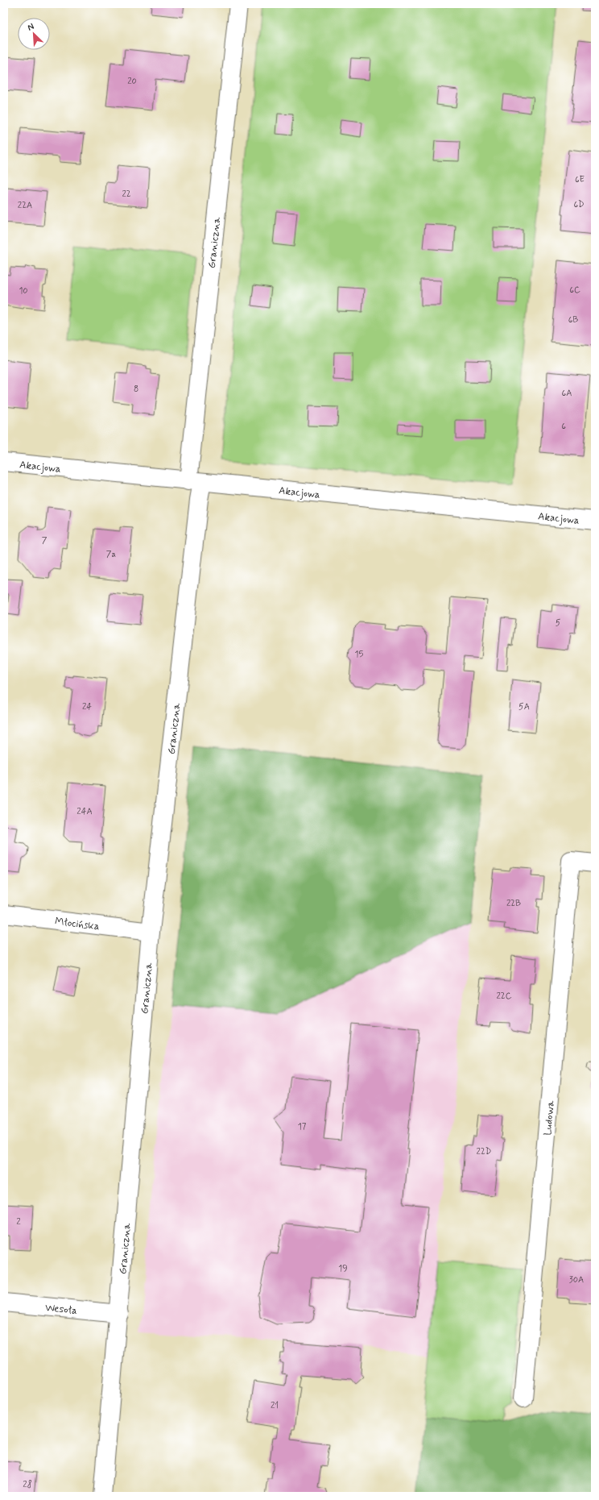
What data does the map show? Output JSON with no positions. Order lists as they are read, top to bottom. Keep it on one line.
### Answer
{"streets":{"street":["Graniczna","Akacjowa","Młocińska","Ludowa","Wesoła"]},"crossings":[["Graniczna","Akacjowa"],["Graniczna","Młocińska"],["Graniczna","Wesoła"]],"house_numbers":["20","6E","22","6D","22A","6C","10","6B","8","6A","6","7","7a","5","15","24","5A","24A","22B","22C","17","22D","2","19","30A","21","28"],"north":"top left"}
